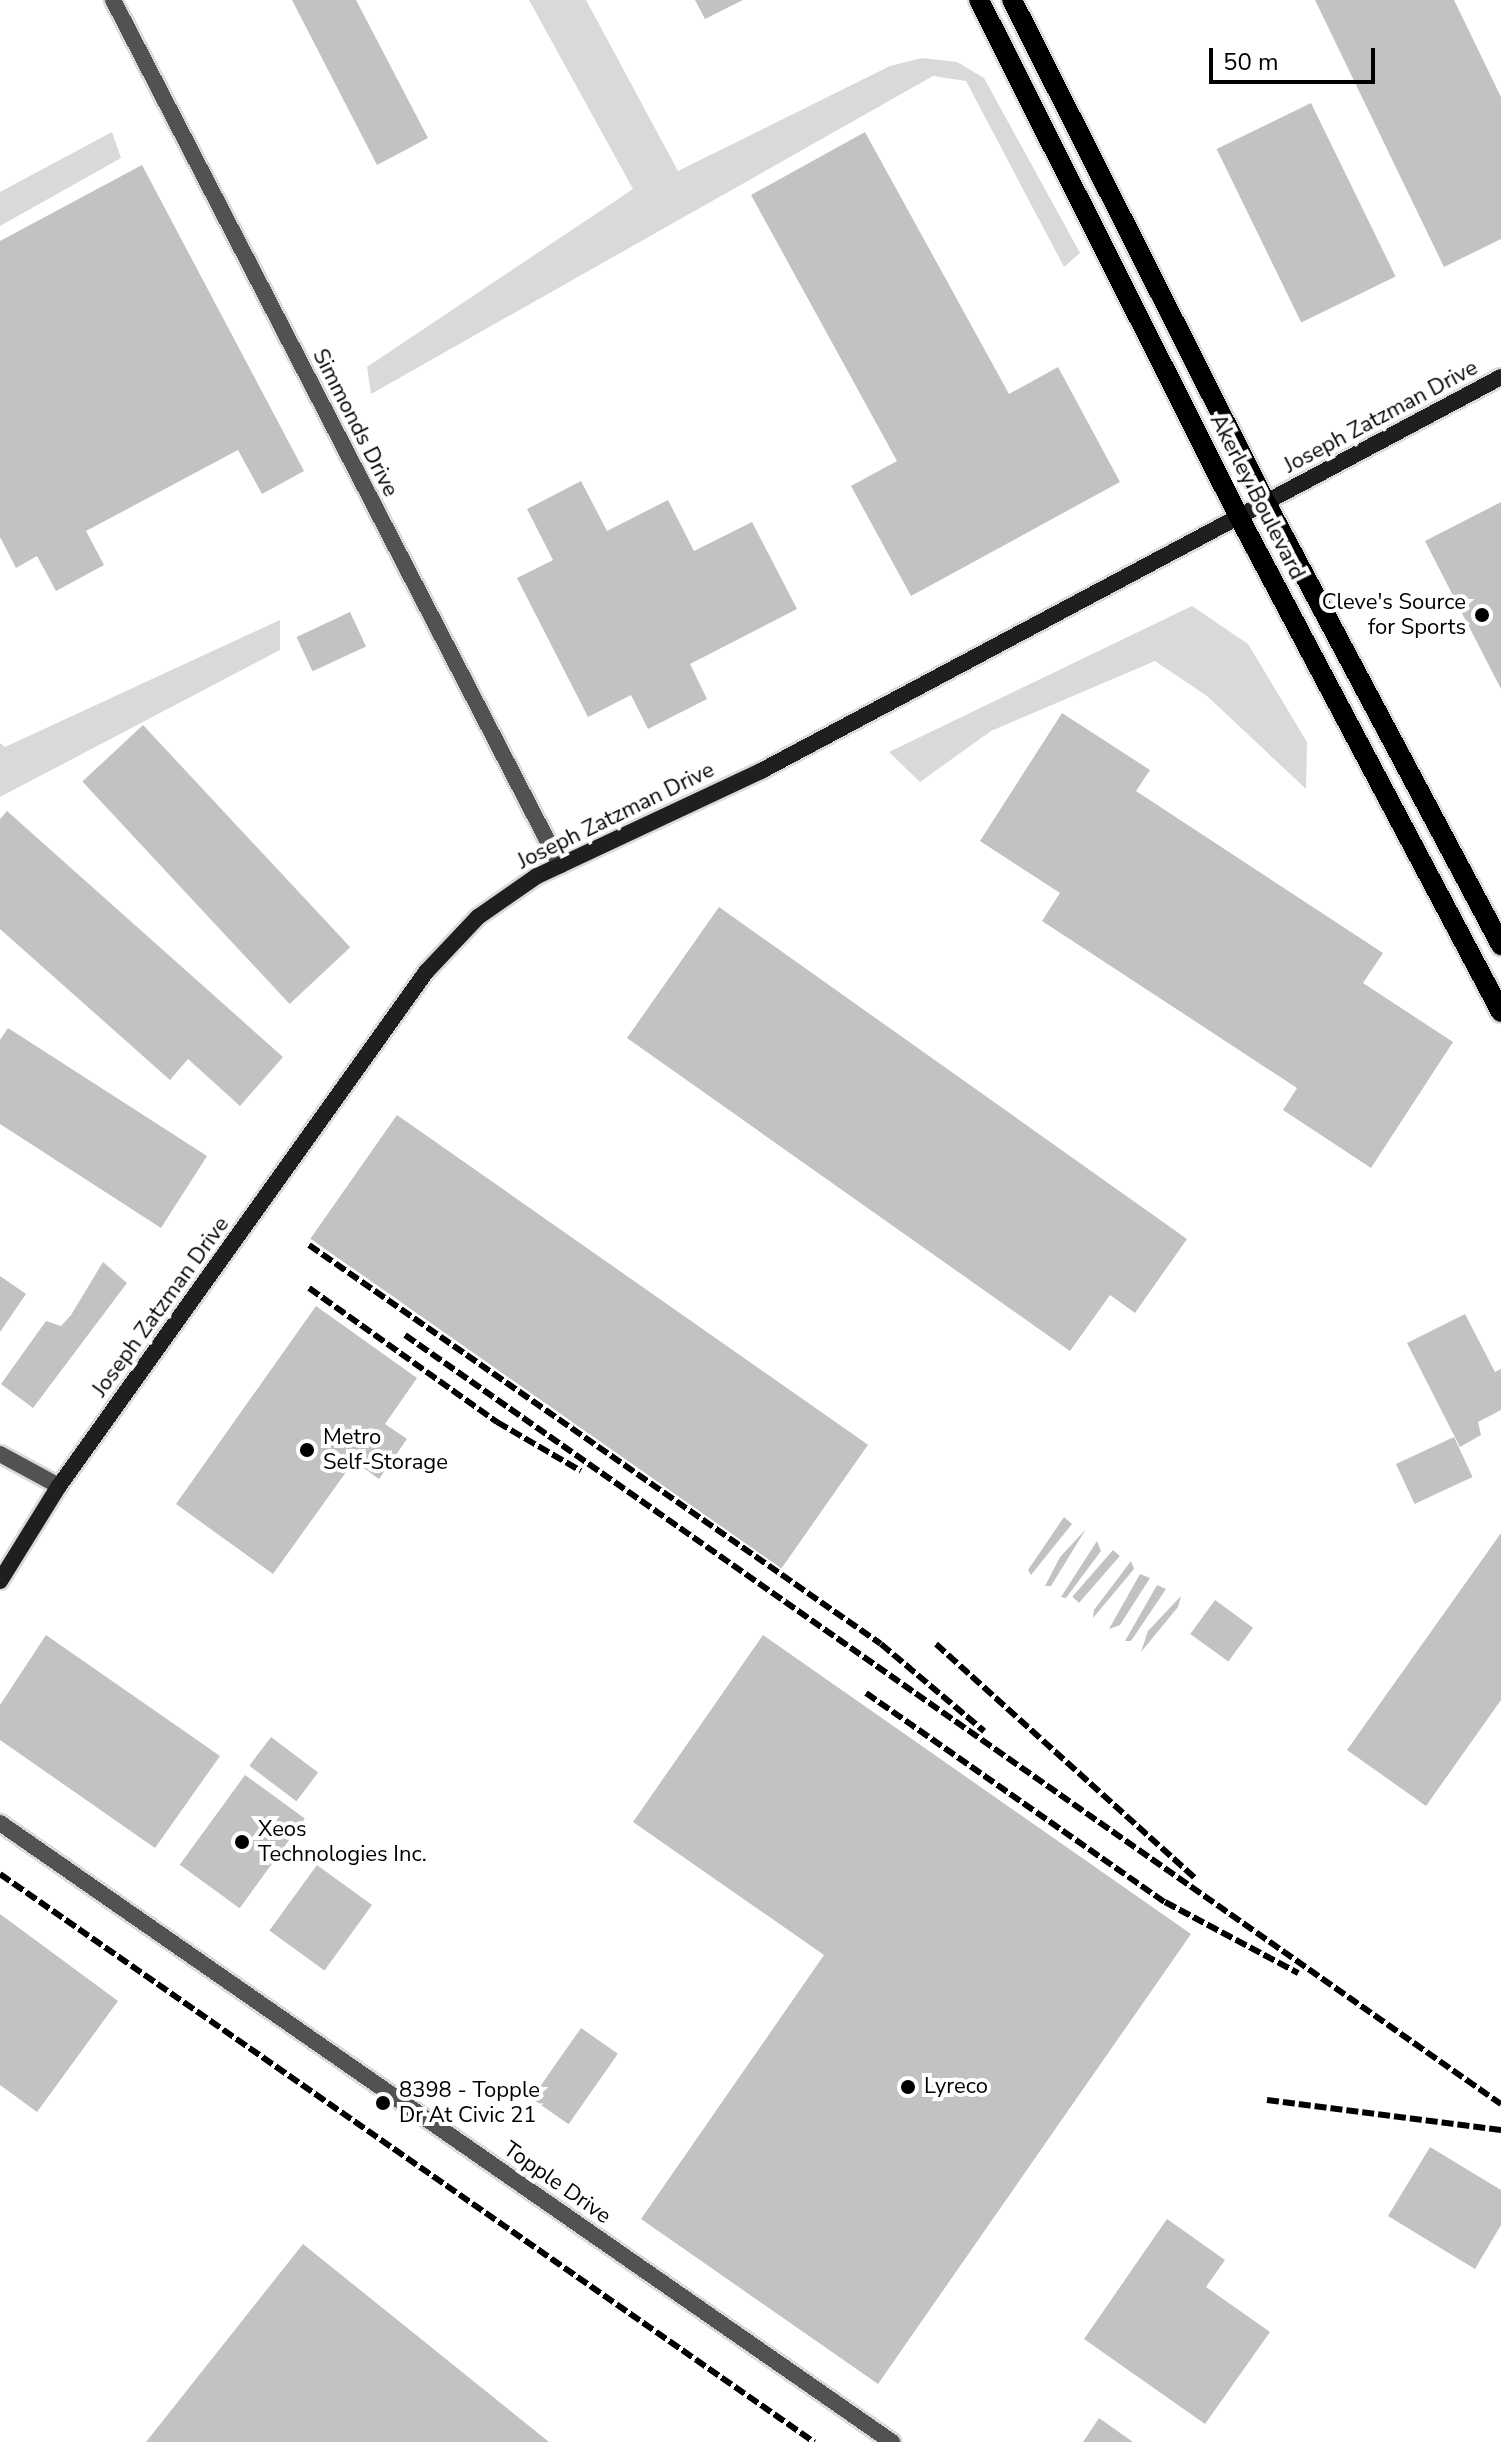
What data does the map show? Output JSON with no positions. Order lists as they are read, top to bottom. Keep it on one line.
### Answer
{"streets":{"main road":["Akerley Boulevard"],"street":["Joseph Zatzman Drive","Simmonds Drive","Topple Drive"]},"crossings":[["Joseph Zatzman Drive","Simmonds Drive"],["Joseph Zatzman Drive","Akerley Boulevard"]],"places":["Cleve's Source for Sports","Metro Self-Storage","Xeos Technologies Inc.","Lyreco","8398 - Topple Dr At Civic 21"],"scale_bar":"50 m"}
